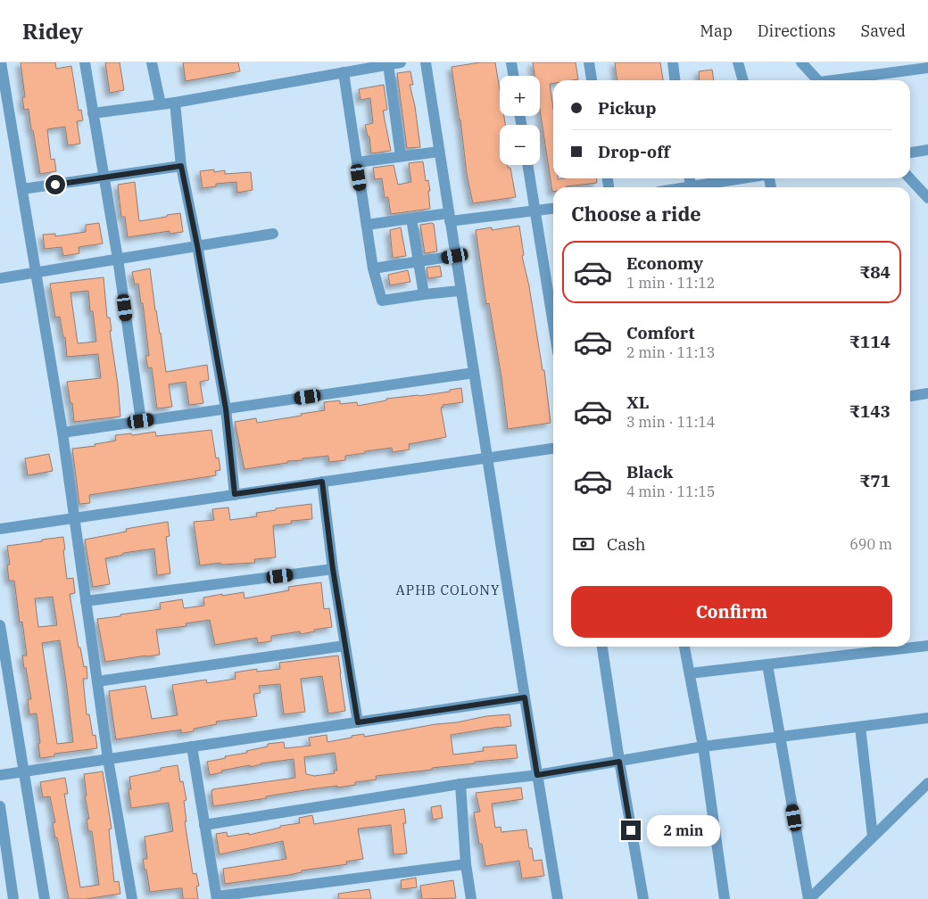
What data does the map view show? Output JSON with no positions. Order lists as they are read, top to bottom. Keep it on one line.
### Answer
{"districts":["APHB COLONY"],"page":{"header":"Ridey","nav":["Map","Directions","Saved"],"map_buttons":["+","−"],"banner":["Pickup","Drop-off"],"heading":"Choose a ride","list":[{"name":"Economy","note":"1 min · 11:12","value":"₹84"},{"name":"Comfort","note":"2 min · 11:13","value":"₹114"},{"name":"XL","note":"3 min · 11:14","value":"₹143"},{"name":"Black","note":"4 min · 11:15","value":"₹71"}],"pay":["Cash","690 m"],"buttons":"Confirm","bubble":"2 min"}}
